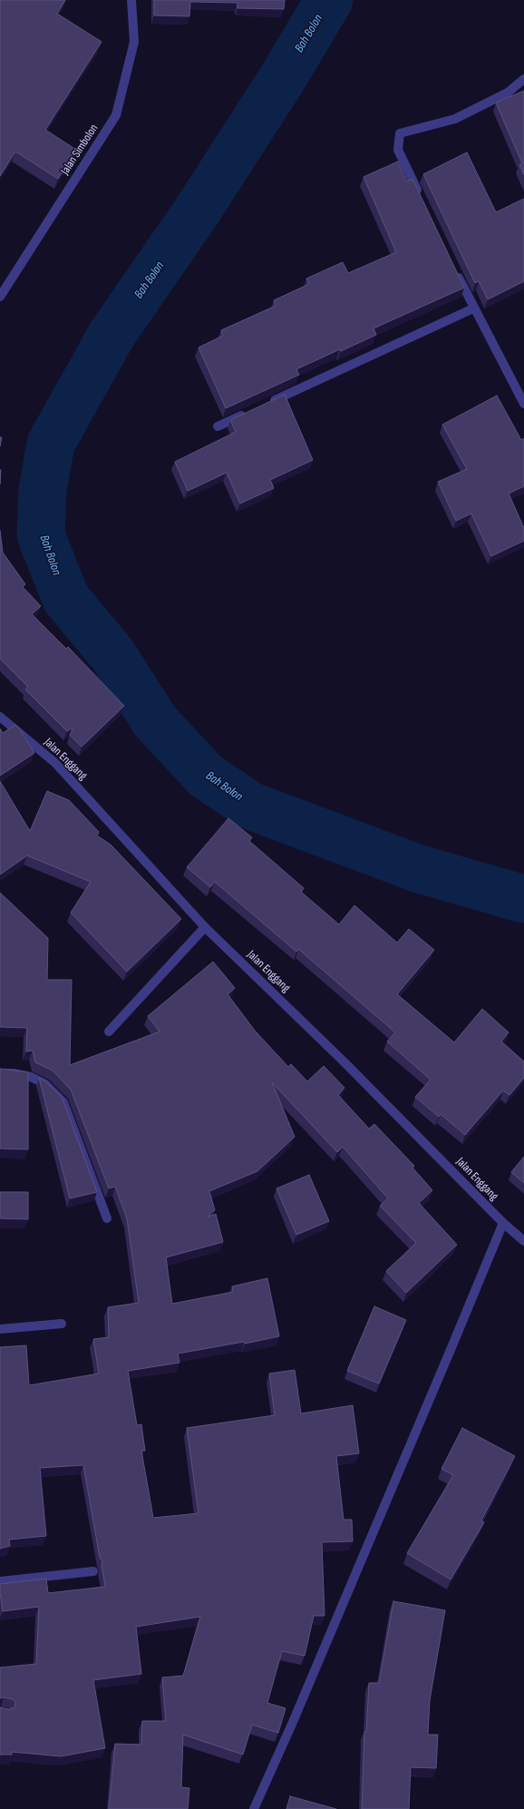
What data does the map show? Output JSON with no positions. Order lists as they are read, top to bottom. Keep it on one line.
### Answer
{"streets":{"street":["Jalan Simbolon","Jalan Enggang"]},"water":["Bah Bolon"]}
